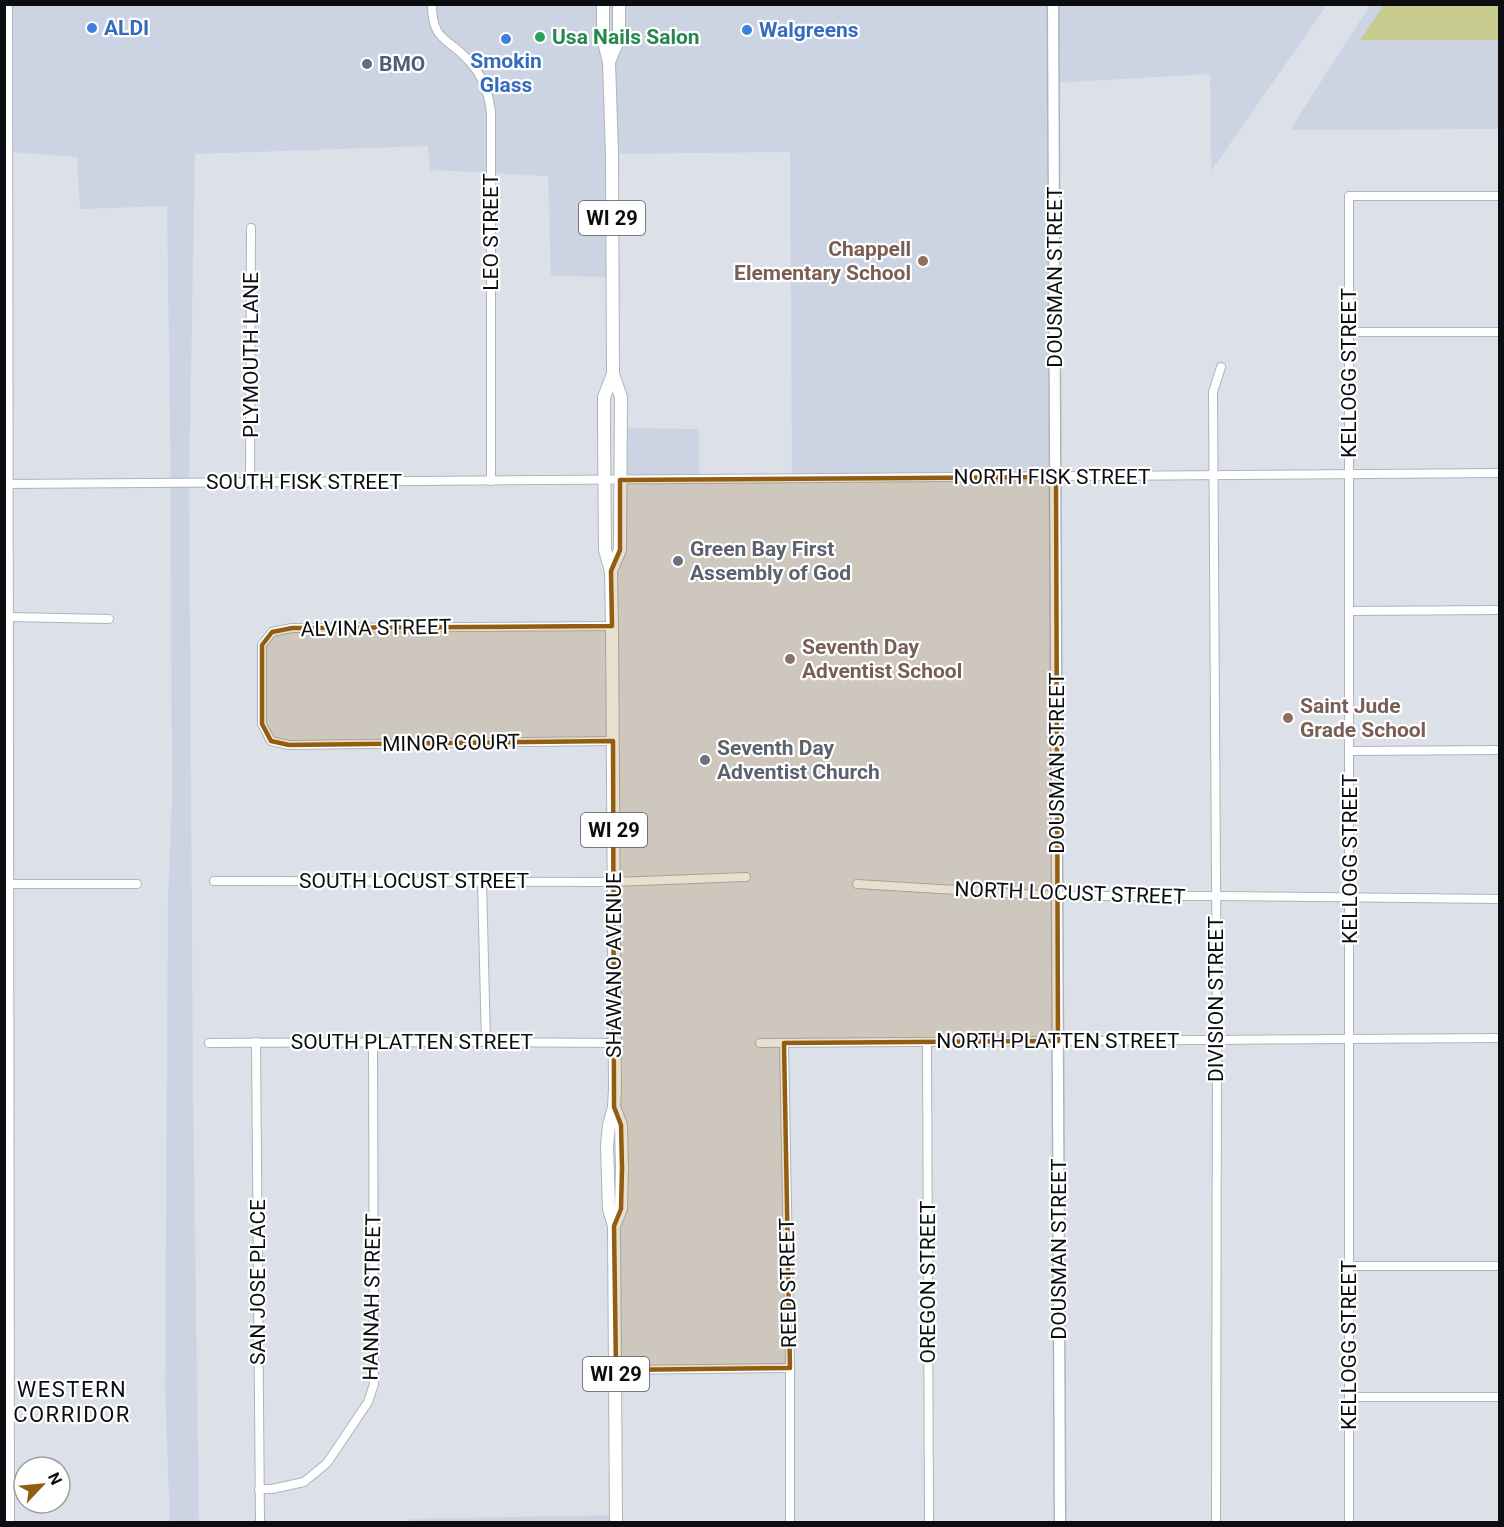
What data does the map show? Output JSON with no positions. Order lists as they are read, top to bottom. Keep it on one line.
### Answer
{"streets":{"main road":["WI 29","SHAWANO AVENUE"],"street":["LEO STREET","DOUSMAN STREET","PLYMOUTH LANE","KELLOGG STREET","NORTH FISK STREET","SOUTH FISK STREET","ALVINA STREET","MINOR COURT","SOUTH LOCUST STREET","NORTH LOCUST STREET","DIVISION STREET","NORTH PLATTEN STREET","SOUTH PLATTEN STREET","SAN JOSE PLACE","OREGON STREET","REED STREET","HANNAH STREET"]},"crossings":[["LEO STREET","SOUTH FISK STREET"],["DOUSMAN STREET","NORTH FISK STREET"],["DOUSMAN STREET","NORTH LOCUST STREET"],["DOUSMAN STREET","NORTH PLATTEN STREET"],["PLYMOUTH LANE","SOUTH FISK STREET"],["KELLOGG STREET","NORTH FISK STREET"],["KELLOGG STREET","NORTH LOCUST STREET"],["KELLOGG STREET","NORTH PLATTEN STREET"],["NORTH FISK STREET","SOUTH FISK STREET"],["NORTH FISK STREET","SHAWANO AVENUE"],["NORTH FISK STREET","DIVISION STREET"],["SOUTH FISK STREET","SHAWANO AVENUE"],["ALVINA STREET","MINOR COURT"],["ALVINA STREET","SHAWANO AVENUE"],["MINOR COURT","SHAWANO AVENUE"],["SOUTH LOCUST STREET","SHAWANO AVENUE"],["NORTH LOCUST STREET","DIVISION STREET"],["SHAWANO AVENUE","SOUTH PLATTEN STREET"],["DIVISION STREET","NORTH PLATTEN STREET"],["NORTH PLATTEN STREET","OREGON STREET"],["NORTH PLATTEN STREET","REED STREET"],["SOUTH PLATTEN STREET","SAN JOSE PLACE"],["SOUTH PLATTEN STREET","HANNAH STREET"],["SAN JOSE PLACE","HANNAH STREET"]],"districts":["WESTERN CORRIDOR"],"places":["ALDI","Walgreens","Usa Nails Salon","Smokin Glass","BMO","Chappell Elementary School","Green Bay First Assembly of God","Seventh Day Adventist School","Saint Jude Grade School","Seventh Day Adventist Church"],"north":"top right"}
